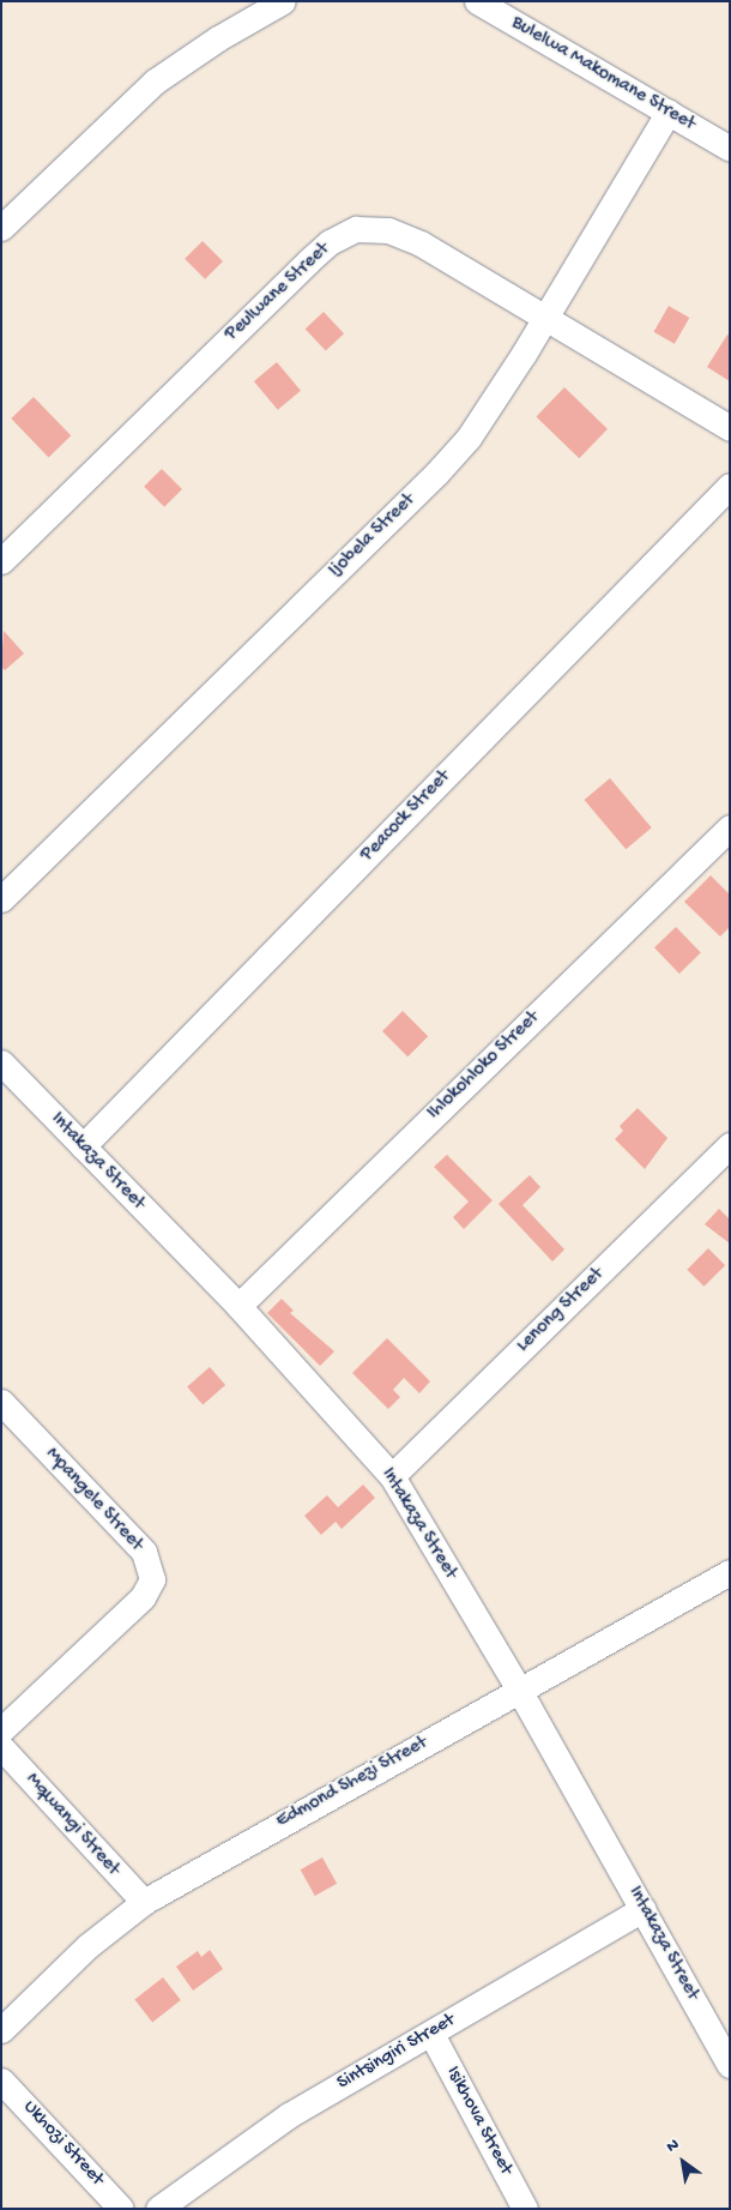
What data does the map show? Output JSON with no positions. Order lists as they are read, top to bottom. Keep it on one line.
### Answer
{"streets":{"street":["Bulelwa Makomane Street","Peulwane Street","Ijobela Street","Peacock Street","Ihlokohloko Street","Intakaza Street","Lenong Street","Mpangele Street","Edmond Shezi Street","Mqwangi Street","Sintsingiri Street","Isikhova Street","Ukhozi Street"]},"crossings":[["Bulelwa Makomane Street","Ijobela Street"],["Peulwane Street","Ijobela Street"],["Peacock Street","Intakaza Street"],["Ihlokohloko Street","Intakaza Street"],["Intakaza Street","Lenong Street"],["Intakaza Street","Edmond Shezi Street"],["Intakaza Street","Sintsingiri Street"],["Edmond Shezi Street","Mqwangi Street"],["Sintsingiri Street","Isikhova Street"]],"north":"top left"}
